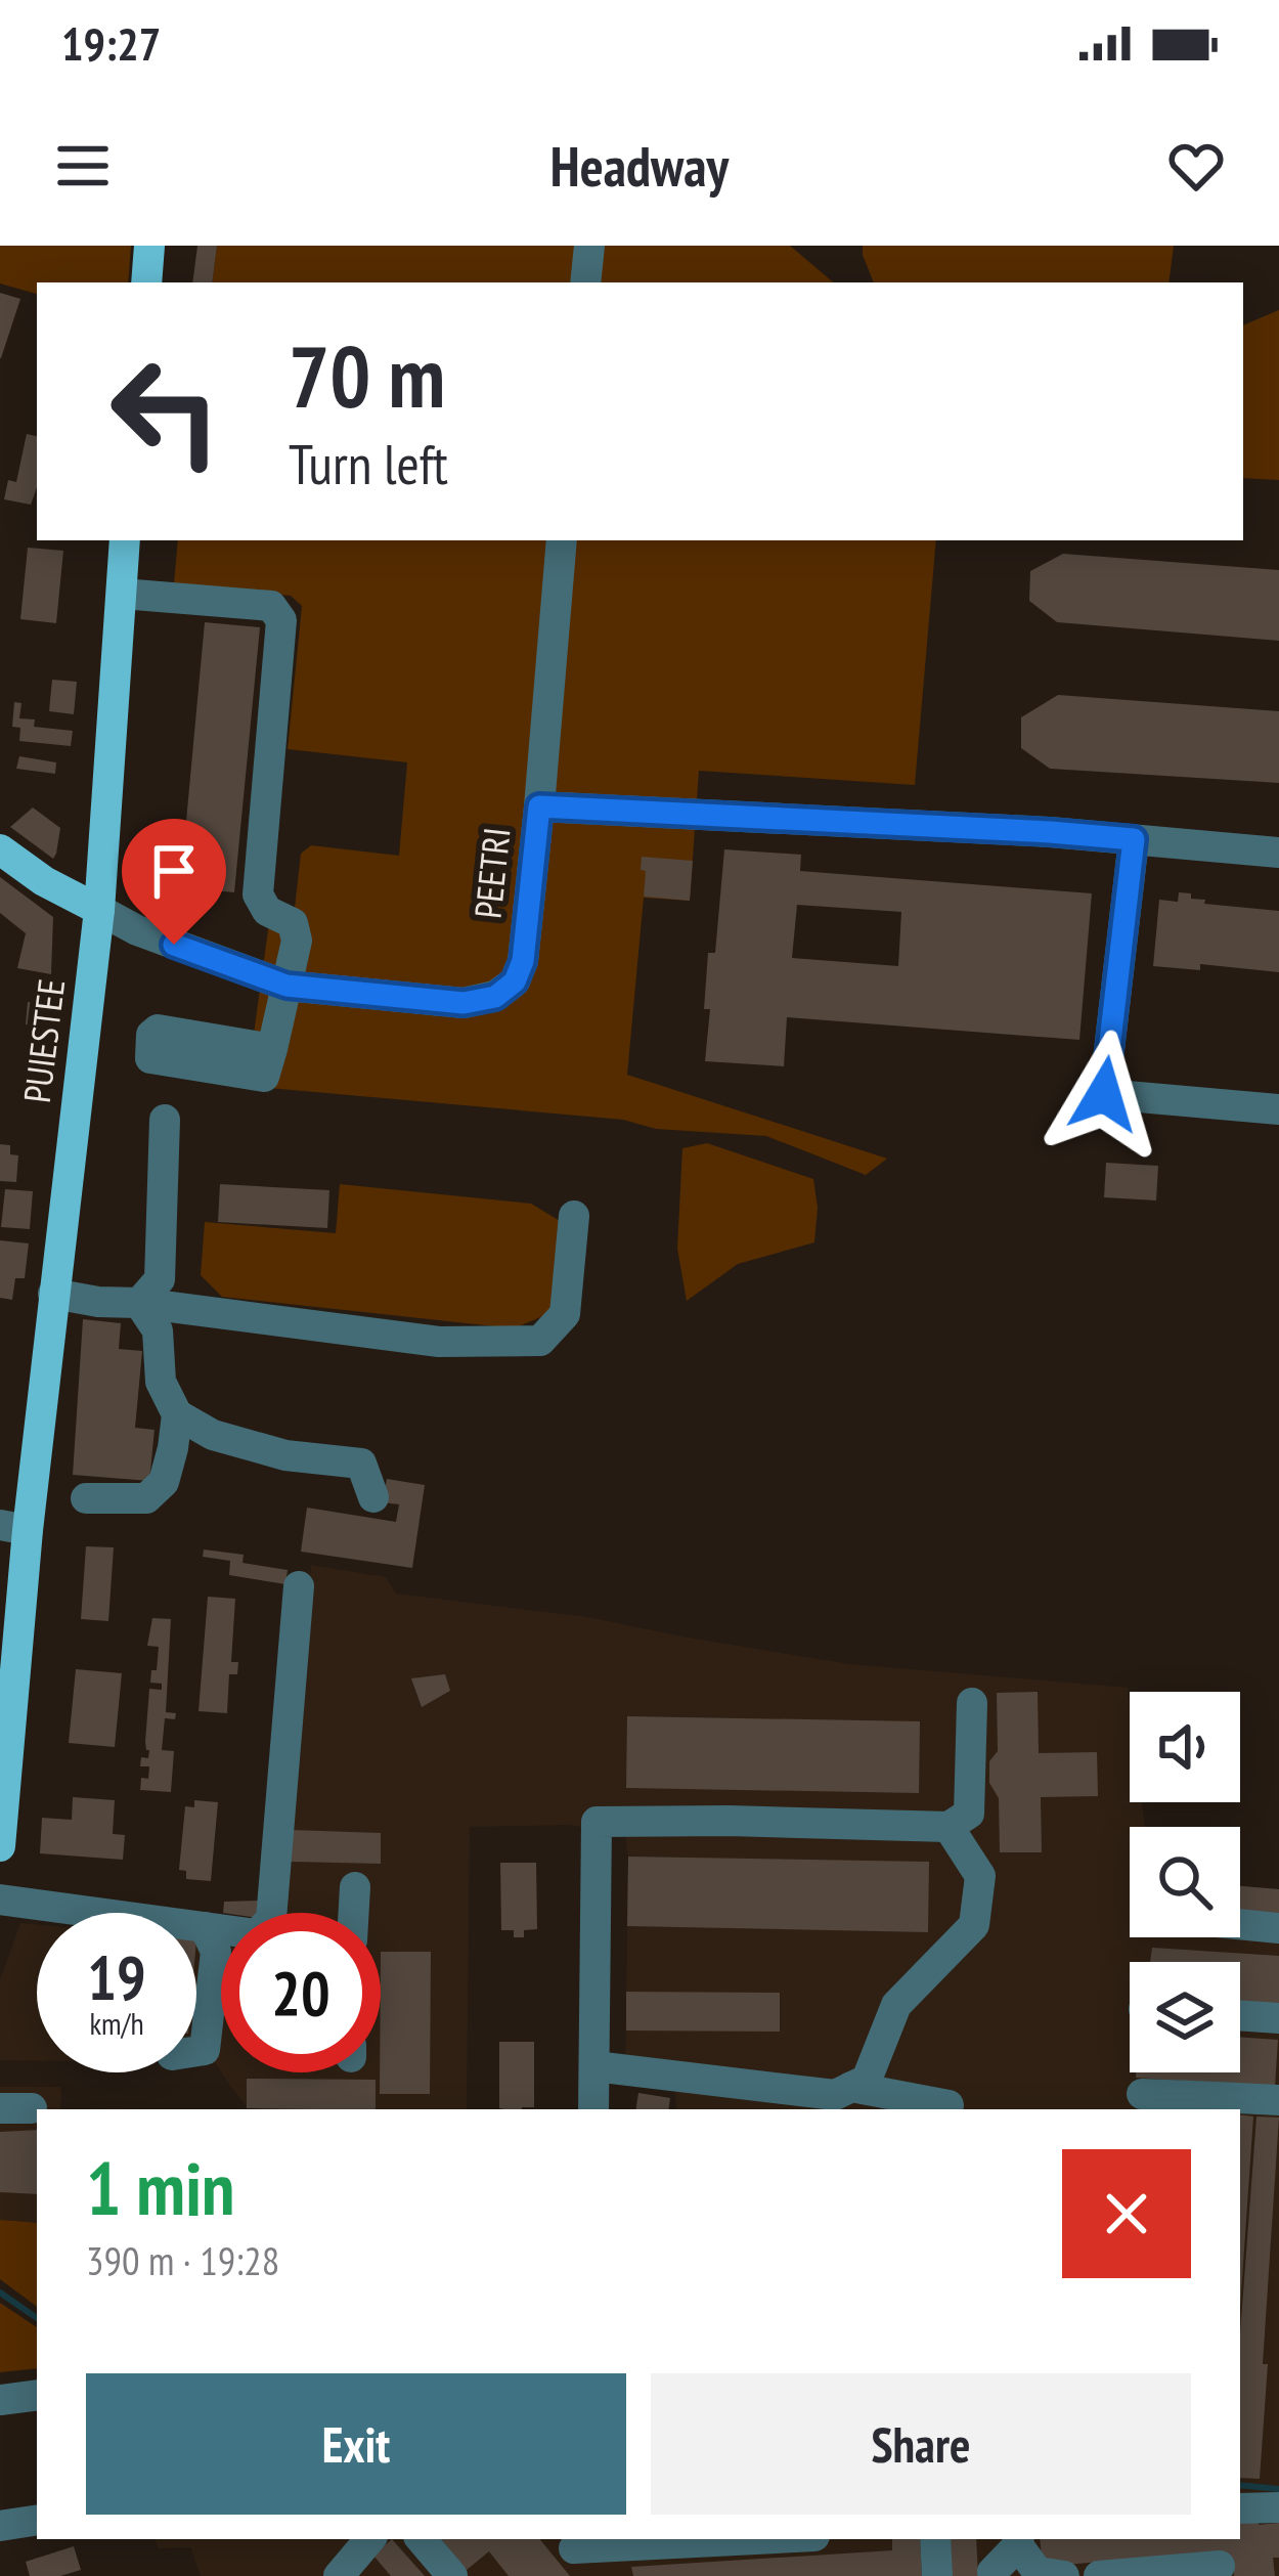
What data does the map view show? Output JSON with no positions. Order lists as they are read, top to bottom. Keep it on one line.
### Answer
{"streets":{"main road":["PUIESTEE"],"street":["PEETRI"]},"page":{"status":"19:27","header":"Headway","turn":["70 m","Turn left"],"speed":"19 km/h","limit":"20","heading":["1 min","390 m · 19:28"],"buttons":["Exit","Share"]}}
